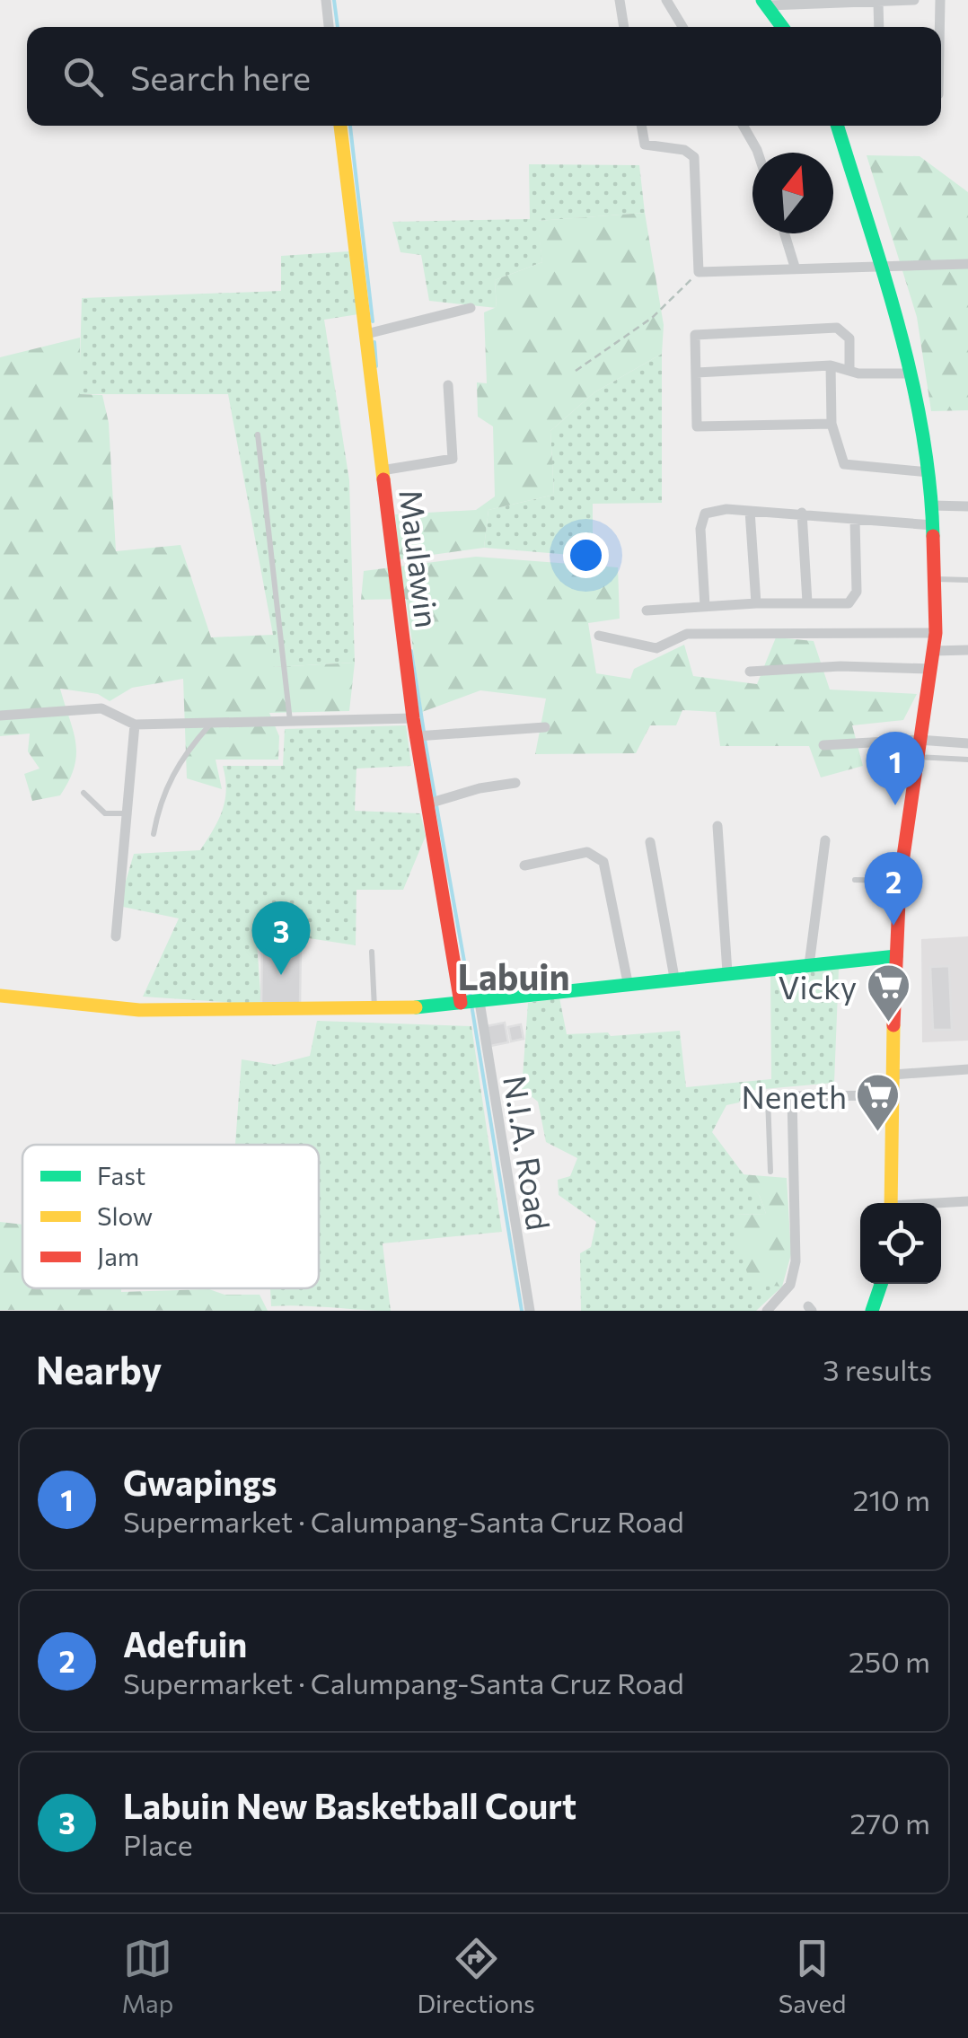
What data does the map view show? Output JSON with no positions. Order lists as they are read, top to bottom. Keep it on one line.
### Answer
{"streets":{"street":["Maulawin","N.I.A. Road"]},"districts":["Labuin"],"places":{"supermarket":["Vicky","Neneth"]},"legend":["Fast","Slow","Jam"],"north":"top","page":{"search":"Search here","pins":["1","2","3"],"heading":["Nearby","3 results"],"list":[{"mark":"1","name":"Gwapings","note":"Supermarket · Calumpang-Santa Cruz Road","value":"210 m"},{"mark":"2","name":"Adefuin","note":"Supermarket · Calumpang-Santa Cruz Road","value":"250 m"},{"mark":"3","name":"Labuin New Basketball Court","note":"Place","value":"270 m"}],"nav":["Map","Directions","Saved"]}}
